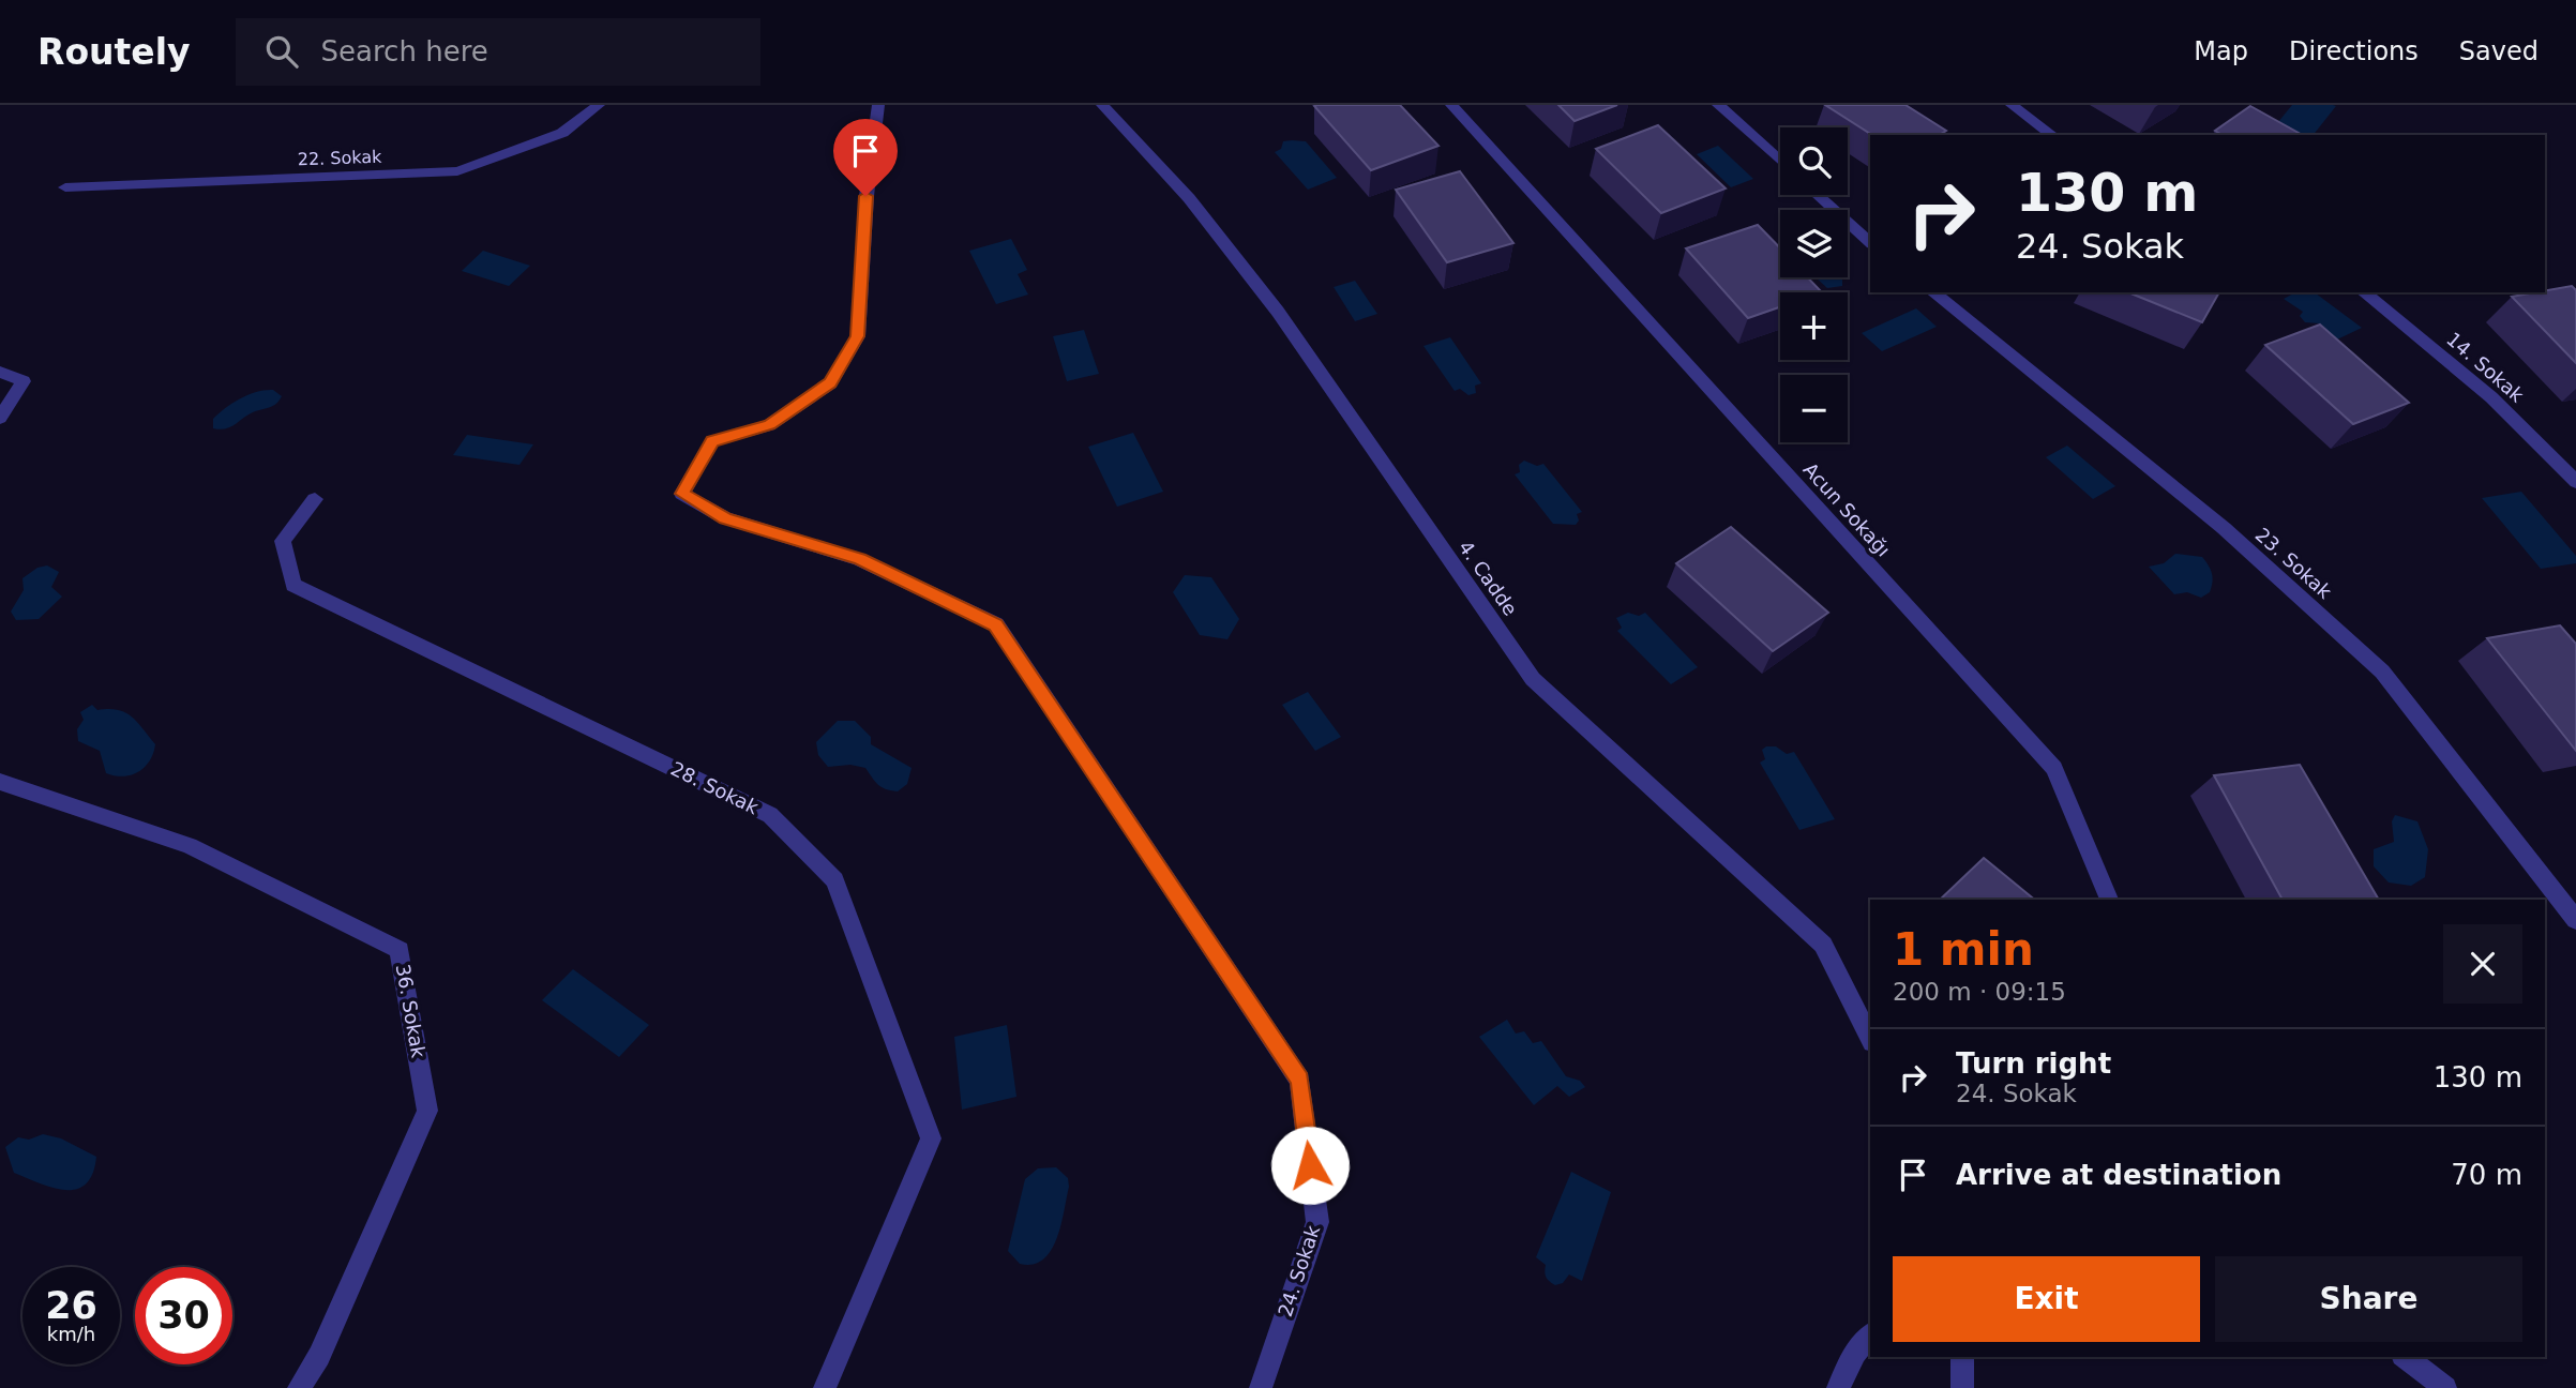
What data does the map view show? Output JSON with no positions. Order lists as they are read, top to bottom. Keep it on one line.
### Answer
{"streets":{"street":["22. Sokak","14. Sokak","Acun Sokağı","23. Sokak","4. Cadde","28. Sokak","36. Sokak","24. Sokak"]},"page":{"header":"Routely","search":"Search here","nav":["Map","Directions","Saved"],"map_buttons":["+","−"],"turn":["130 m","24. Sokak"],"heading":["1 min","200 m · 09:15"],"list":[{"name":"Turn right","note":"24. Sokak","value":"130 m"},{"name":"Arrive at destination","value":"70 m"}],"buttons":["Exit","Share"],"speed":"26 km/h","limit":"30"}}
